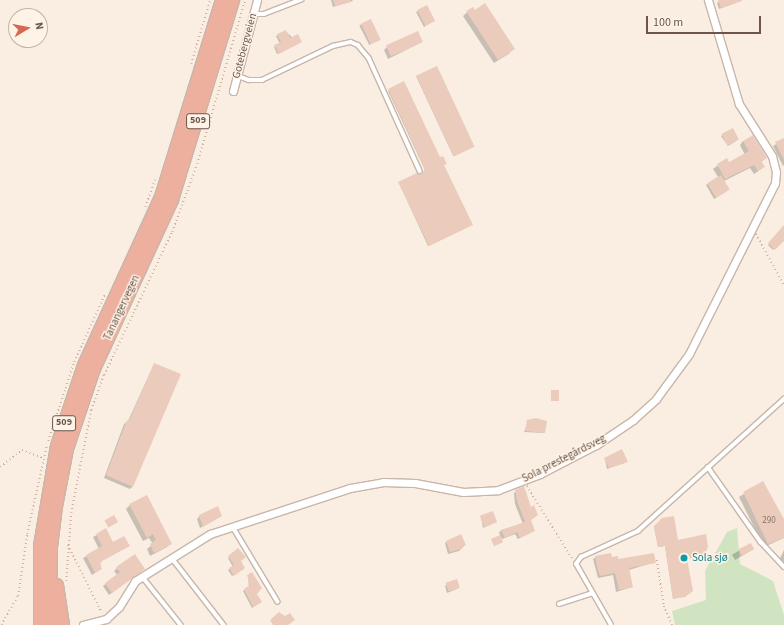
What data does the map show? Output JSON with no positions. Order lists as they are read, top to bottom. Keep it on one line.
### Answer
{"streets":{"highway":["509","Tanangervegen"],"street":["Gotebergveien","Sola prestegårdsveg"]},"crossings":[["509","Tanangervegen"]],"places":["Sola sjø"],"house_numbers":["290"],"scale_bar":"100 m","north":"right"}
